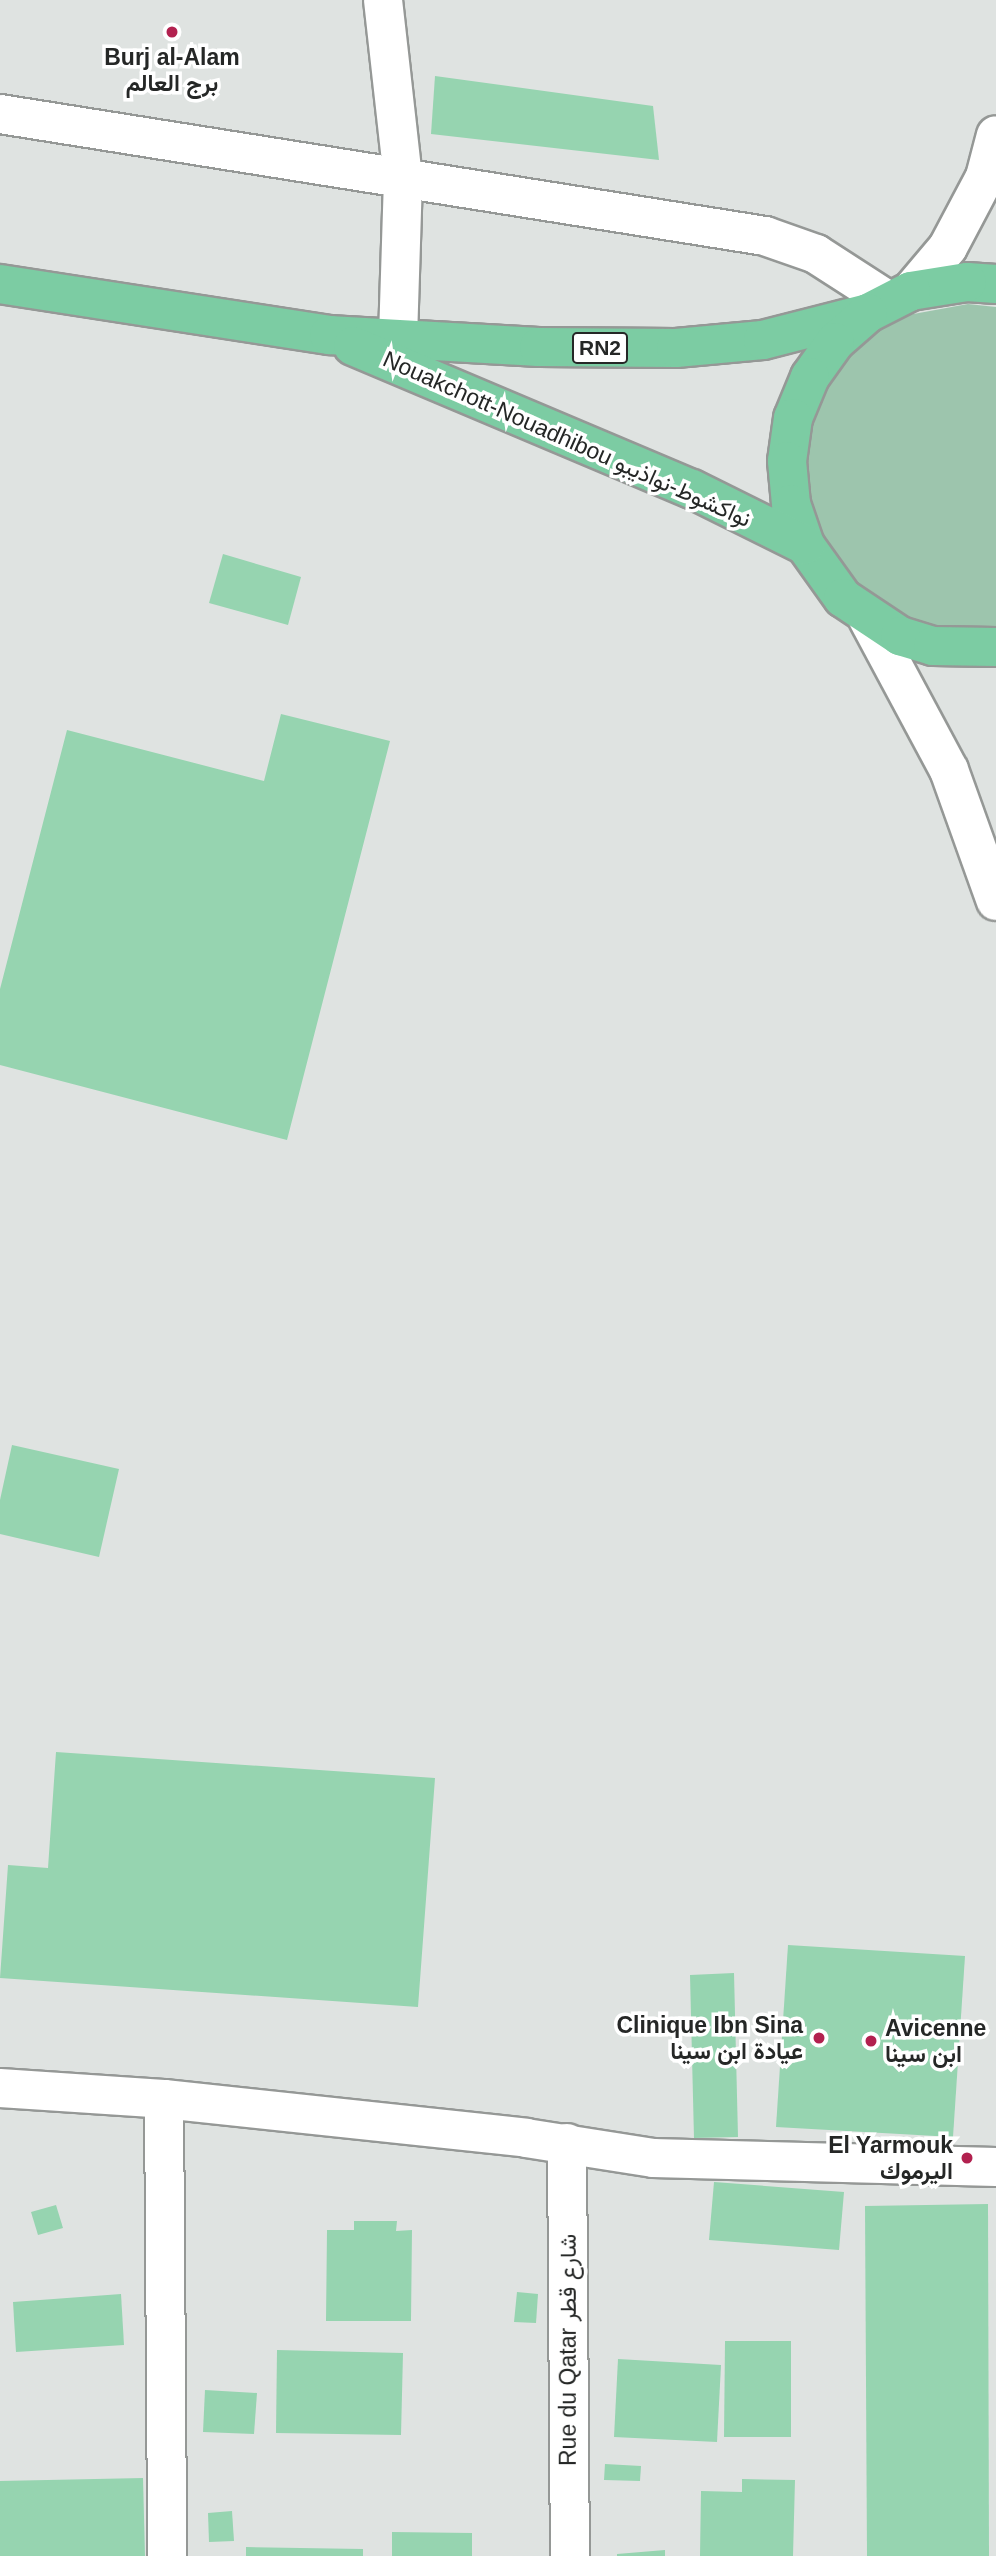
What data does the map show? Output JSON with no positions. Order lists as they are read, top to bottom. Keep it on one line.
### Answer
{"streets":{"highway":["RN2","Nouakchott-Nouadhibou نواكشوط-نواذيبو"],"street":["Rue du Qatar شارع قطر"]},"places":["Burj al-Alam برج العالم","Clinique Ibn Sina عيادة ابن سينا","Avicenne ابن سينا","El Yarmouk اليرموك"]}
